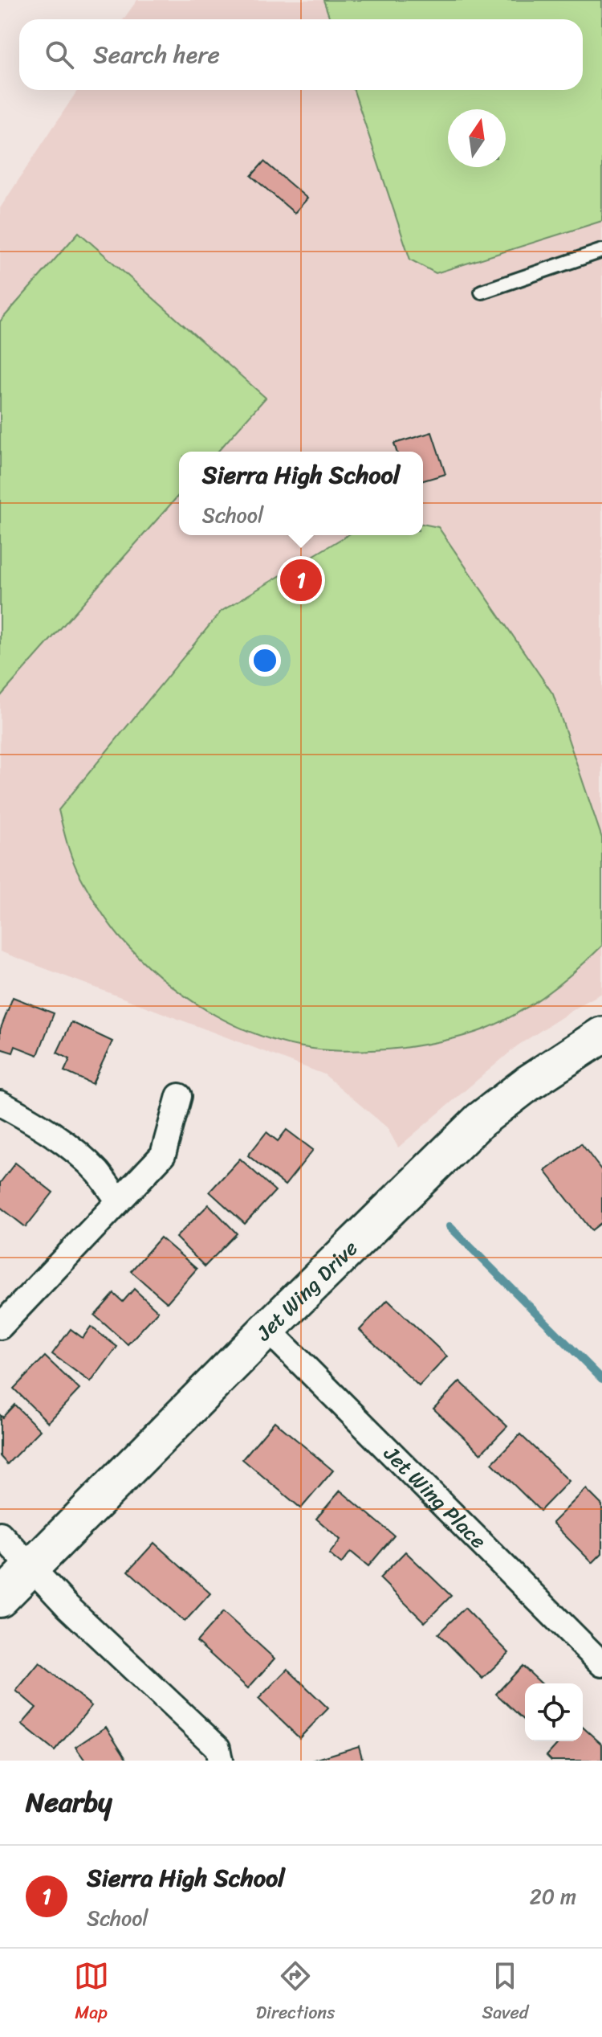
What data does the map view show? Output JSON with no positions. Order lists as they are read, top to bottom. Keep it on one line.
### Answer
{"streets":{"main road":["Jet Wing Drive"],"street":["Jet Wing Place"]},"crossings":[["Jet Wing Drive","Jet Wing Place"]],"north":"top","page":{"search":"Search here","popup":["Sierra High School","School"],"pins":"1","heading":"Nearby","list":[{"mark":"1","name":"Sierra High School","note":"School","value":"20 m"}],"nav":["Map","Directions","Saved"]}}
